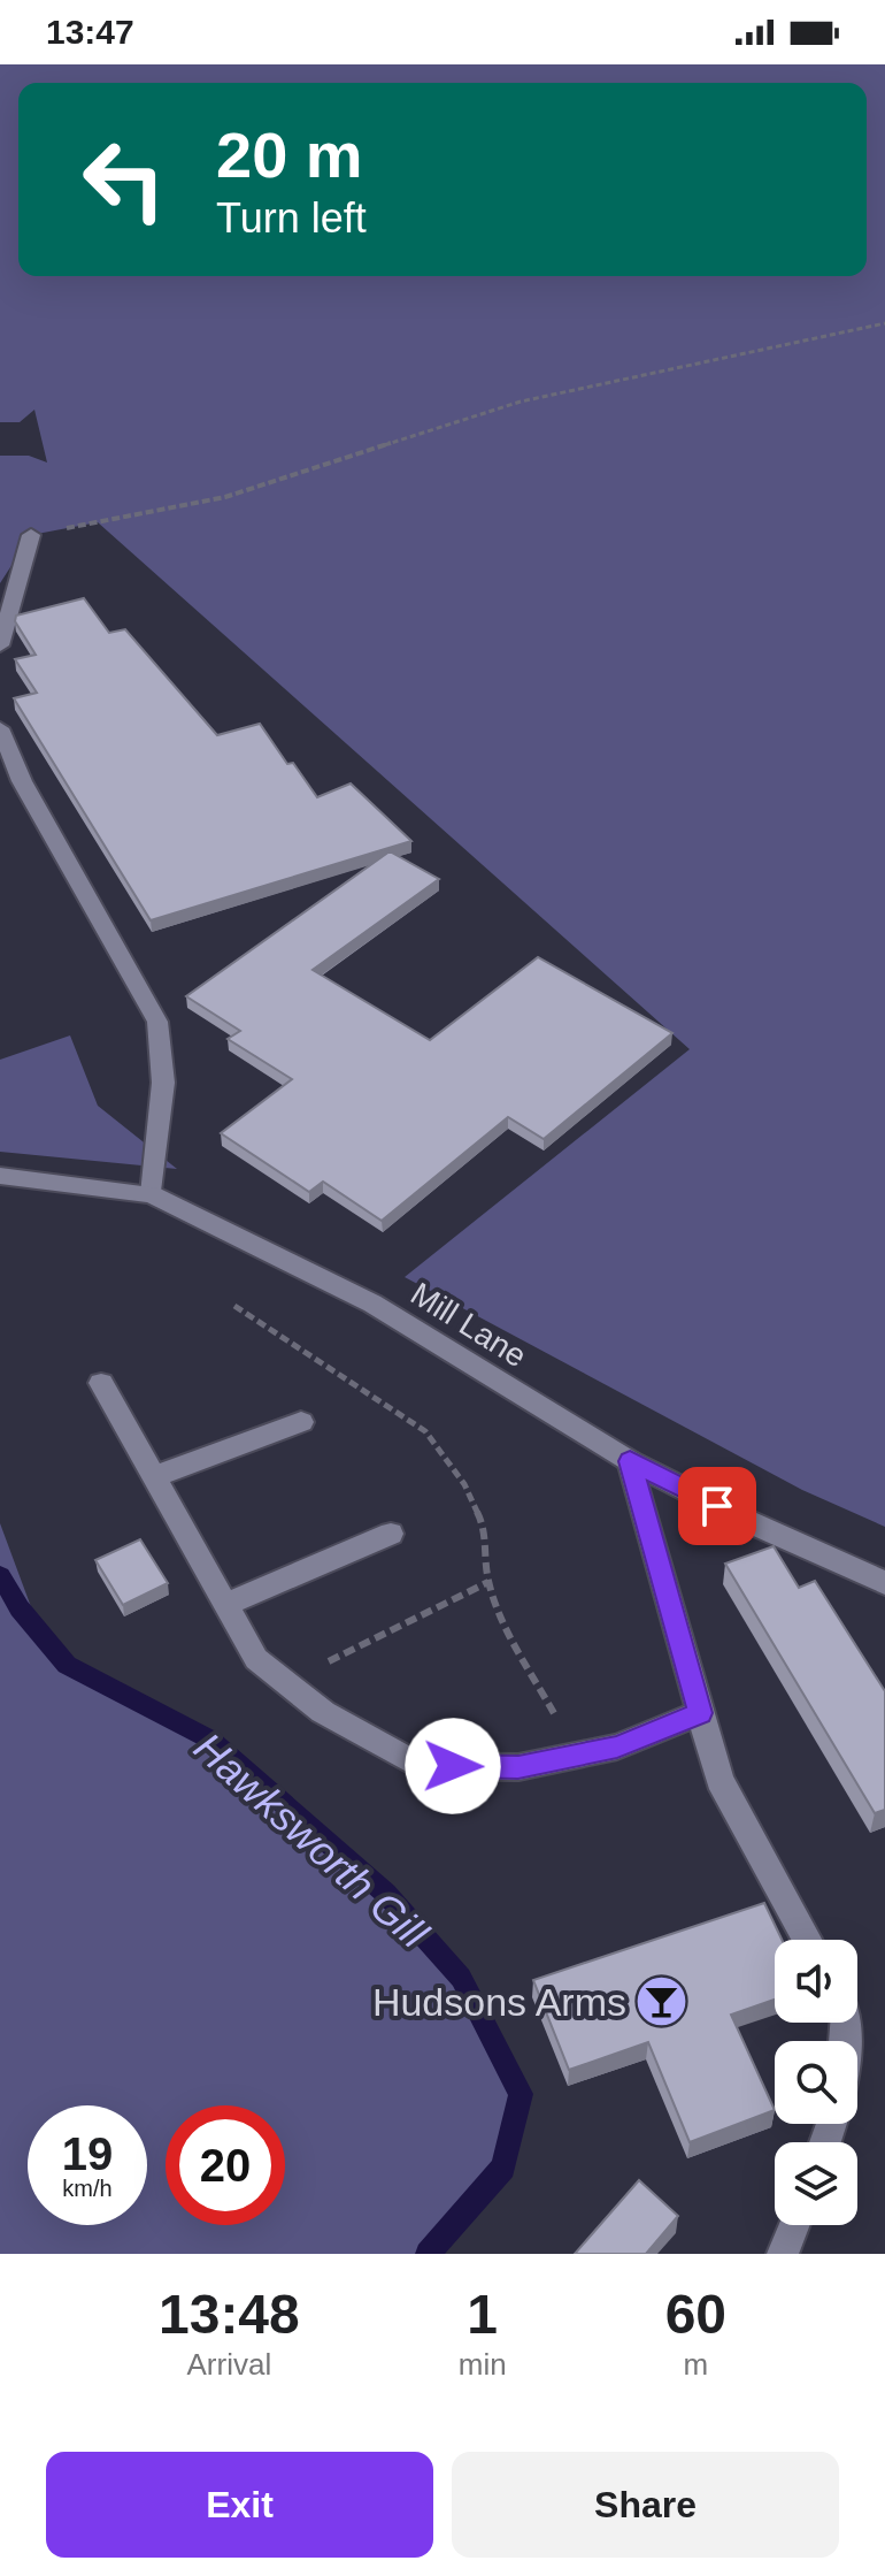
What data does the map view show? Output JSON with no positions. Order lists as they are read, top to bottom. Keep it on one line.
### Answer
{"streets":{"street":["Mill Lane"]},"water":["Hawksworth Gill"],"places":{"bar":["Hudsons Arms"]},"page":{"status":"13:47","turn":["20 m","Turn left"],"speed":"19 km/h","limit":"20","eta":["13:48","Arrival","1","min","60","m"],"buttons":["Exit","Share"]}}
